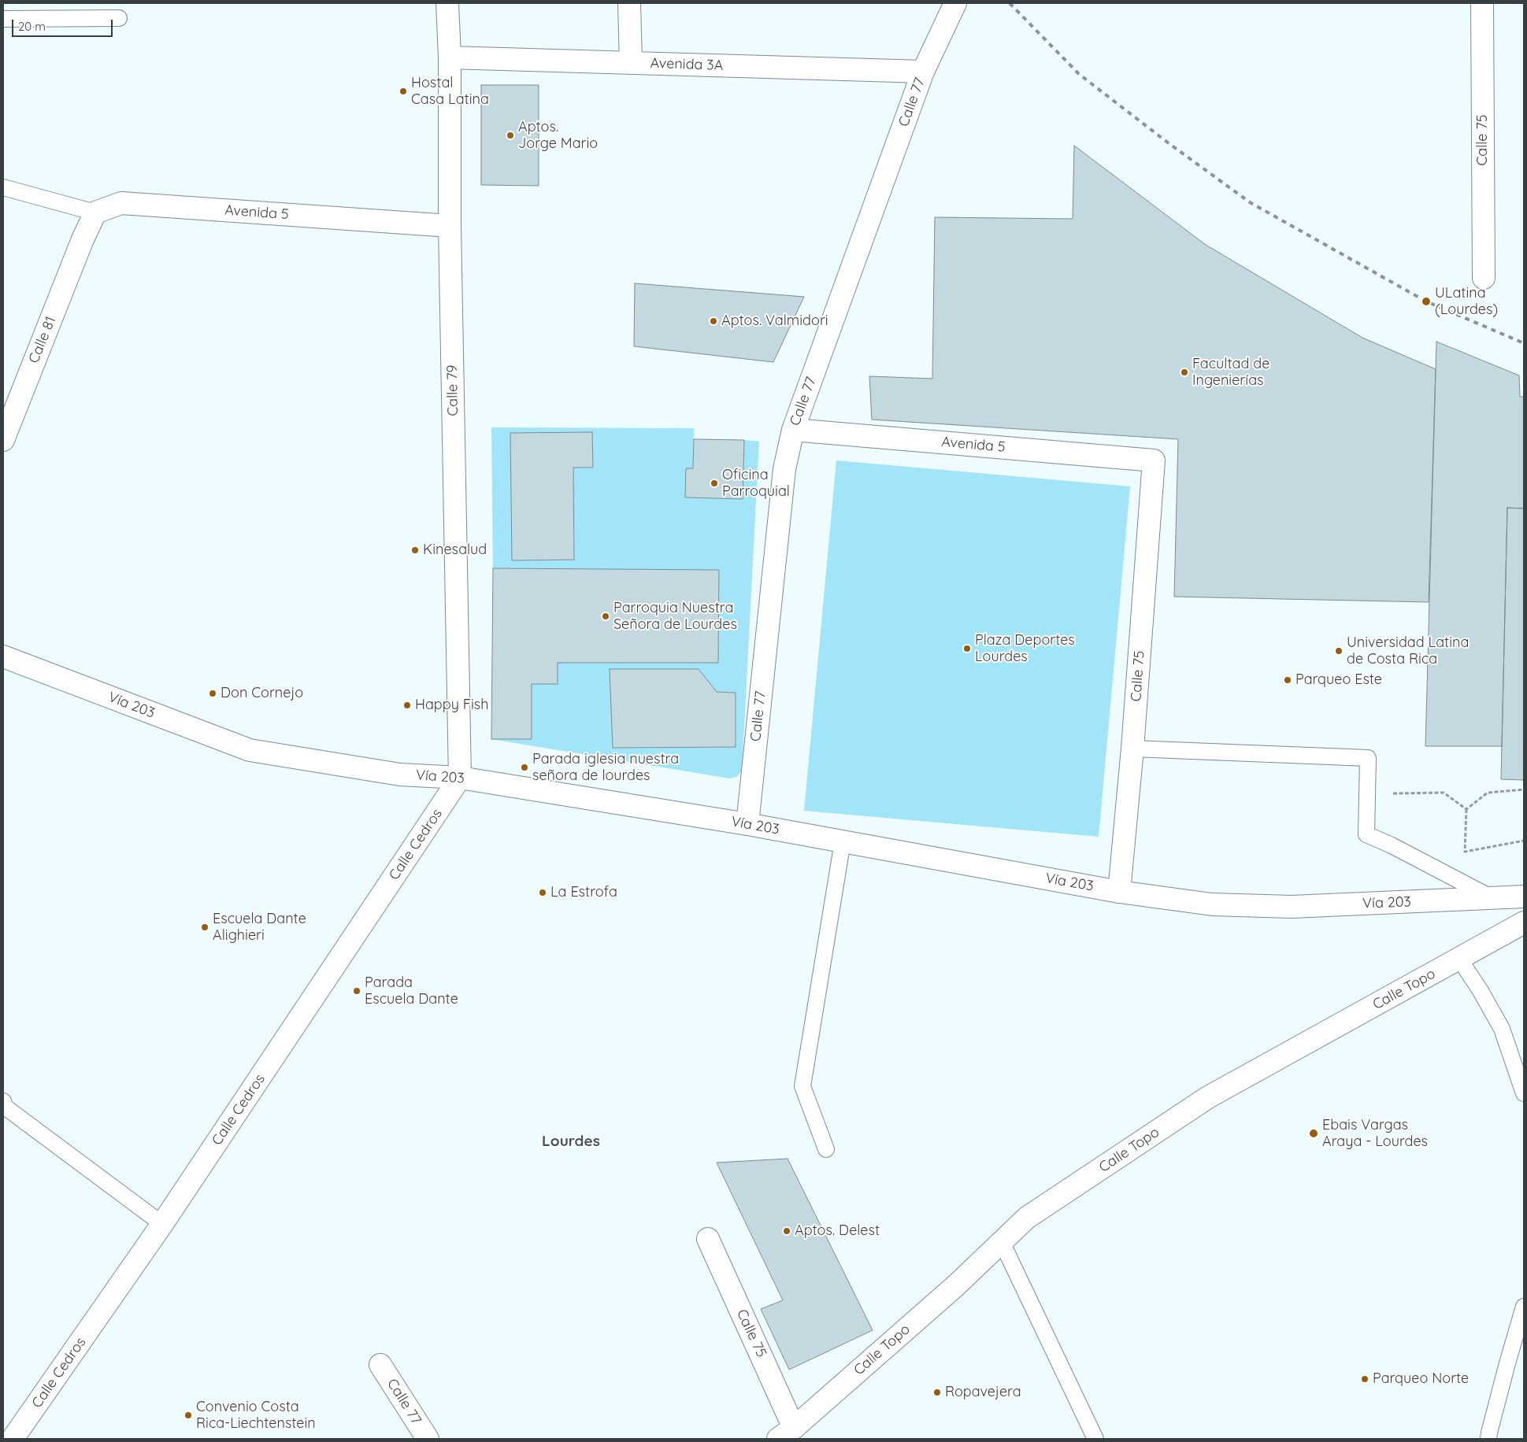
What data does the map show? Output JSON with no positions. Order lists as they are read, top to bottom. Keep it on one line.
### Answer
{"streets":{"street":["Avenida 3A","Calle 77","Calle 75","Avenida 5","Calle 81","Calle 79","Vía 203","Calle Cedros","Calle Topo"]},"crossings":[["Avenida 3A","Calle 77"],["Avenida 3A","Calle 79"],["Calle 77","Avenida 5"],["Calle 77","Vía 203"],["Calle 75","Avenida 5"],["Calle 75","Vía 203"],["Calle 75","Calle Topo"],["Avenida 5","Calle 81"],["Avenida 5","Calle 79"],["Calle 79","Vía 203"],["Calle 79","Calle Cedros"],["Vía 203","Calle Cedros"]],"districts":["Lourdes"],"places":["Hostal Casa Latina","Aptos. Jorge Mario","ULatina (Lourdes)","Aptos. Valmidori","Facultad de Ingenierías","Oficina Parroquial","Kinesalud","Parroquia Nuestra Señora de Lourdes","Plaza Deportes Lourdes","Universidad Latina de Costa Rica","Parqueo Este","Don Cornejo","Happy Fish","Parada iglesia nuestra señora de lourdes","La Estrofa","Escuela Dante Alighieri","Parada Escuela Dante","Ebais Vargas Araya - Lourdes","Aptos. Delest","Parqueo Norte","Ropavejera","Convenio Costa Rica-Liechtenstein"],"scale_bar":"20 m"}
